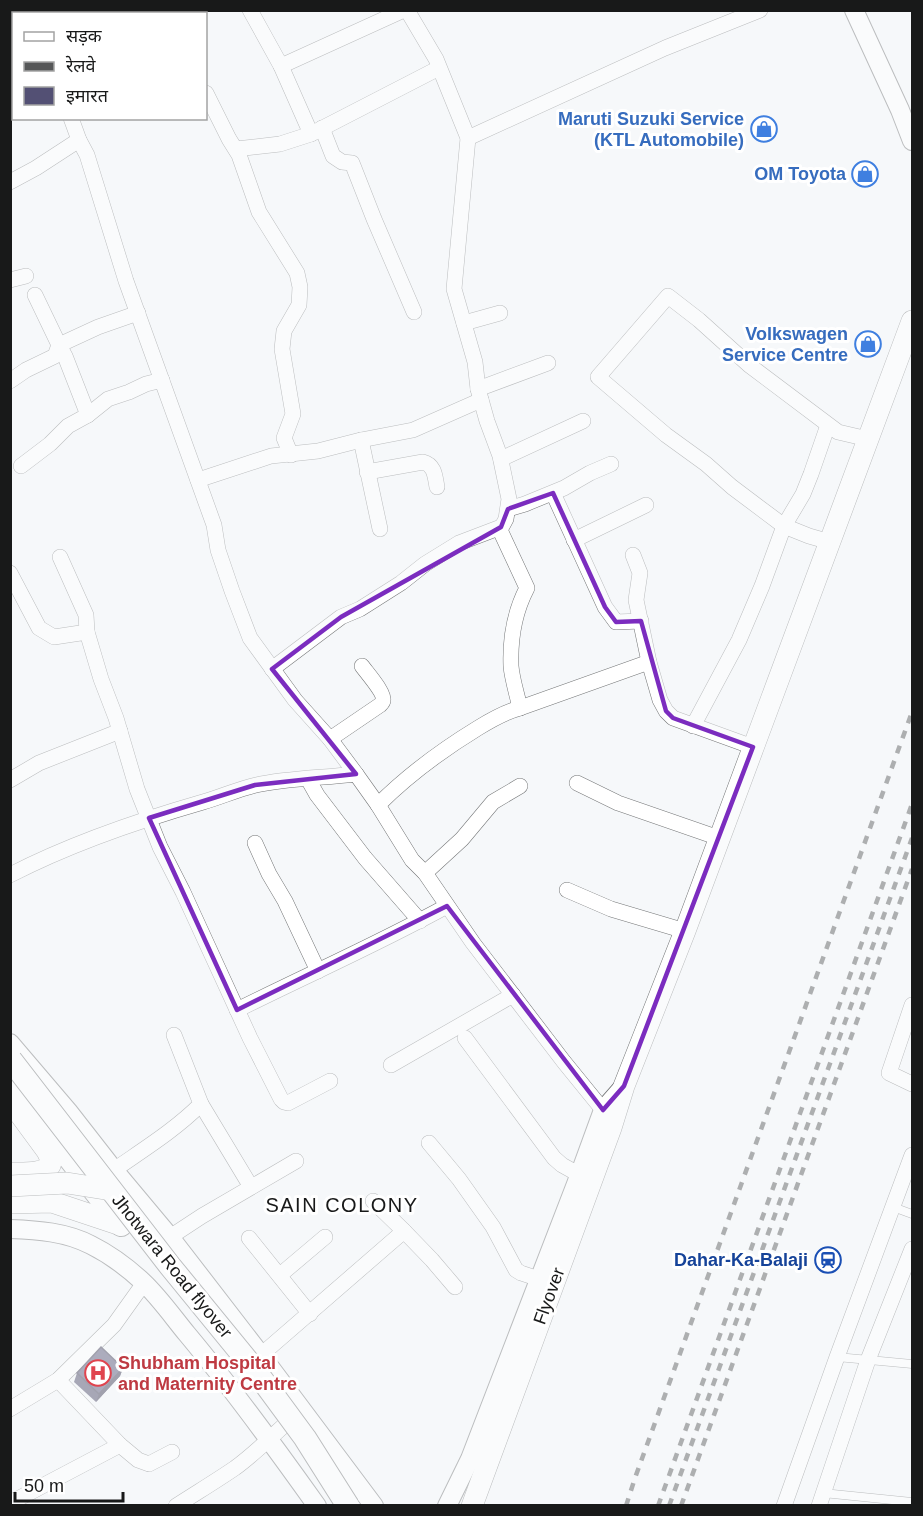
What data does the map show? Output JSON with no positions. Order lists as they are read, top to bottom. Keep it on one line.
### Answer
{"streets":{"main road":["Jhotwara Road flyover","Flyover"]},"districts":["SAIN COLONY"],"places":{"shop":["Maruti Suzuki Service (KTL Automobile)","OM Toyota","Volkswagen Service Centre"],"station":["Dahar-Ka-Balaji"],"hospital":["Shubham Hospital and Maternity Centre"]},"legend":["सड़क","रेलवे","इमारत"],"scale_bar":"50 m"}
